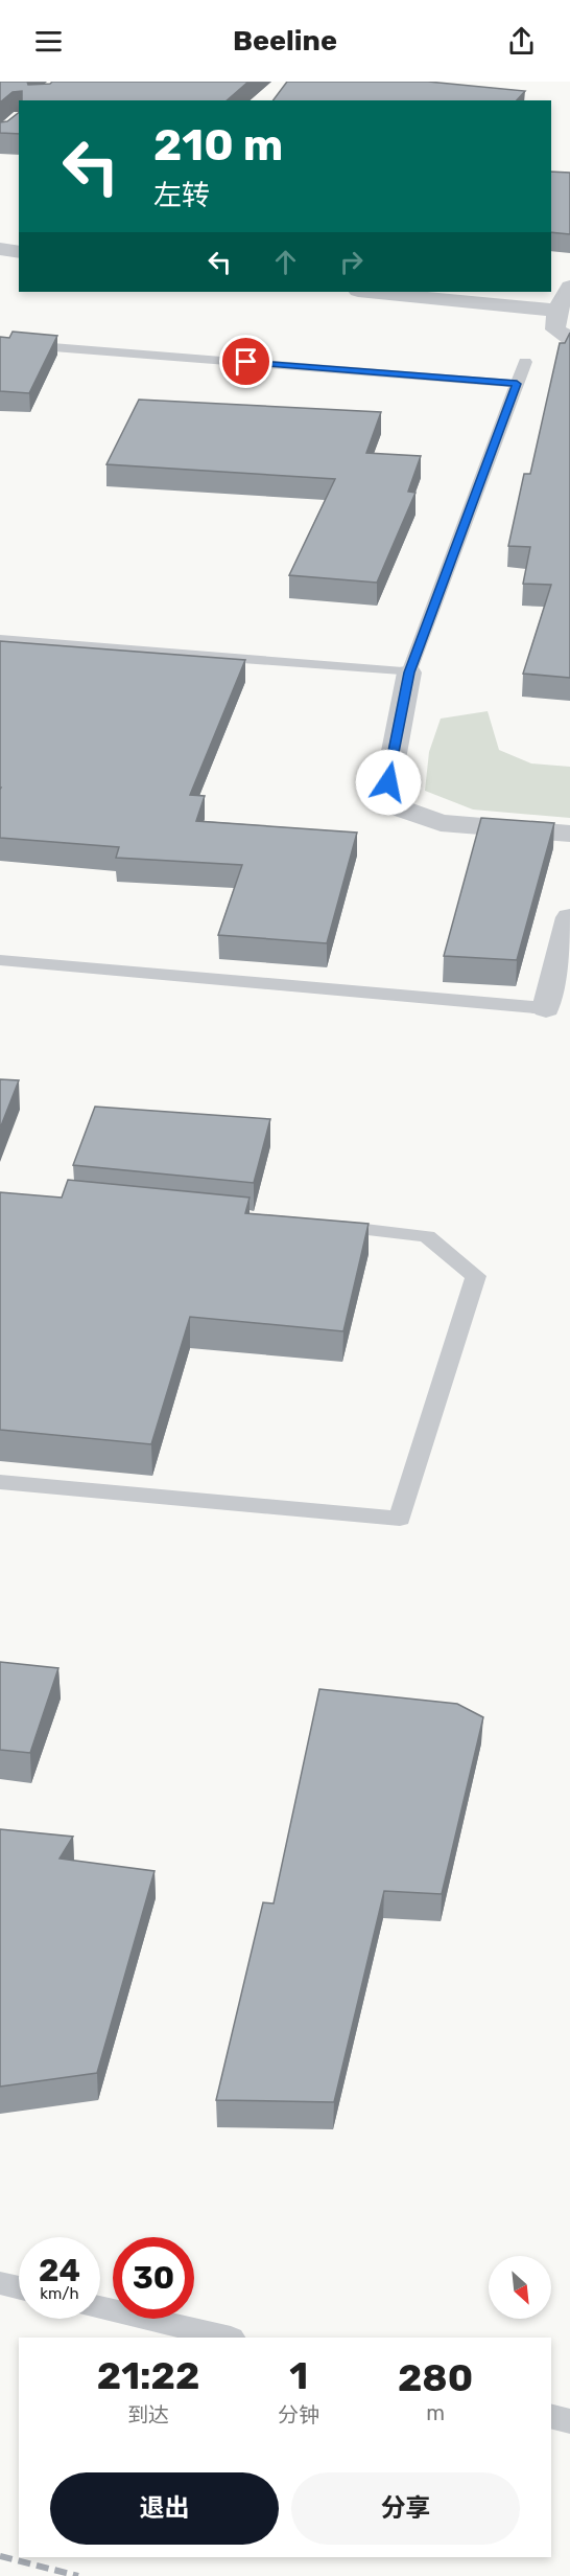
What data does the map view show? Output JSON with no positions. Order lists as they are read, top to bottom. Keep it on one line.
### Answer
{"north":"bottom right","page":{"header":"Beeline","turn":["210 m","左转"],"speed":"24 km/h","limit":"30","eta":["21:22","到达","1","分钟","280","m"],"buttons":["退出","分享"]}}
